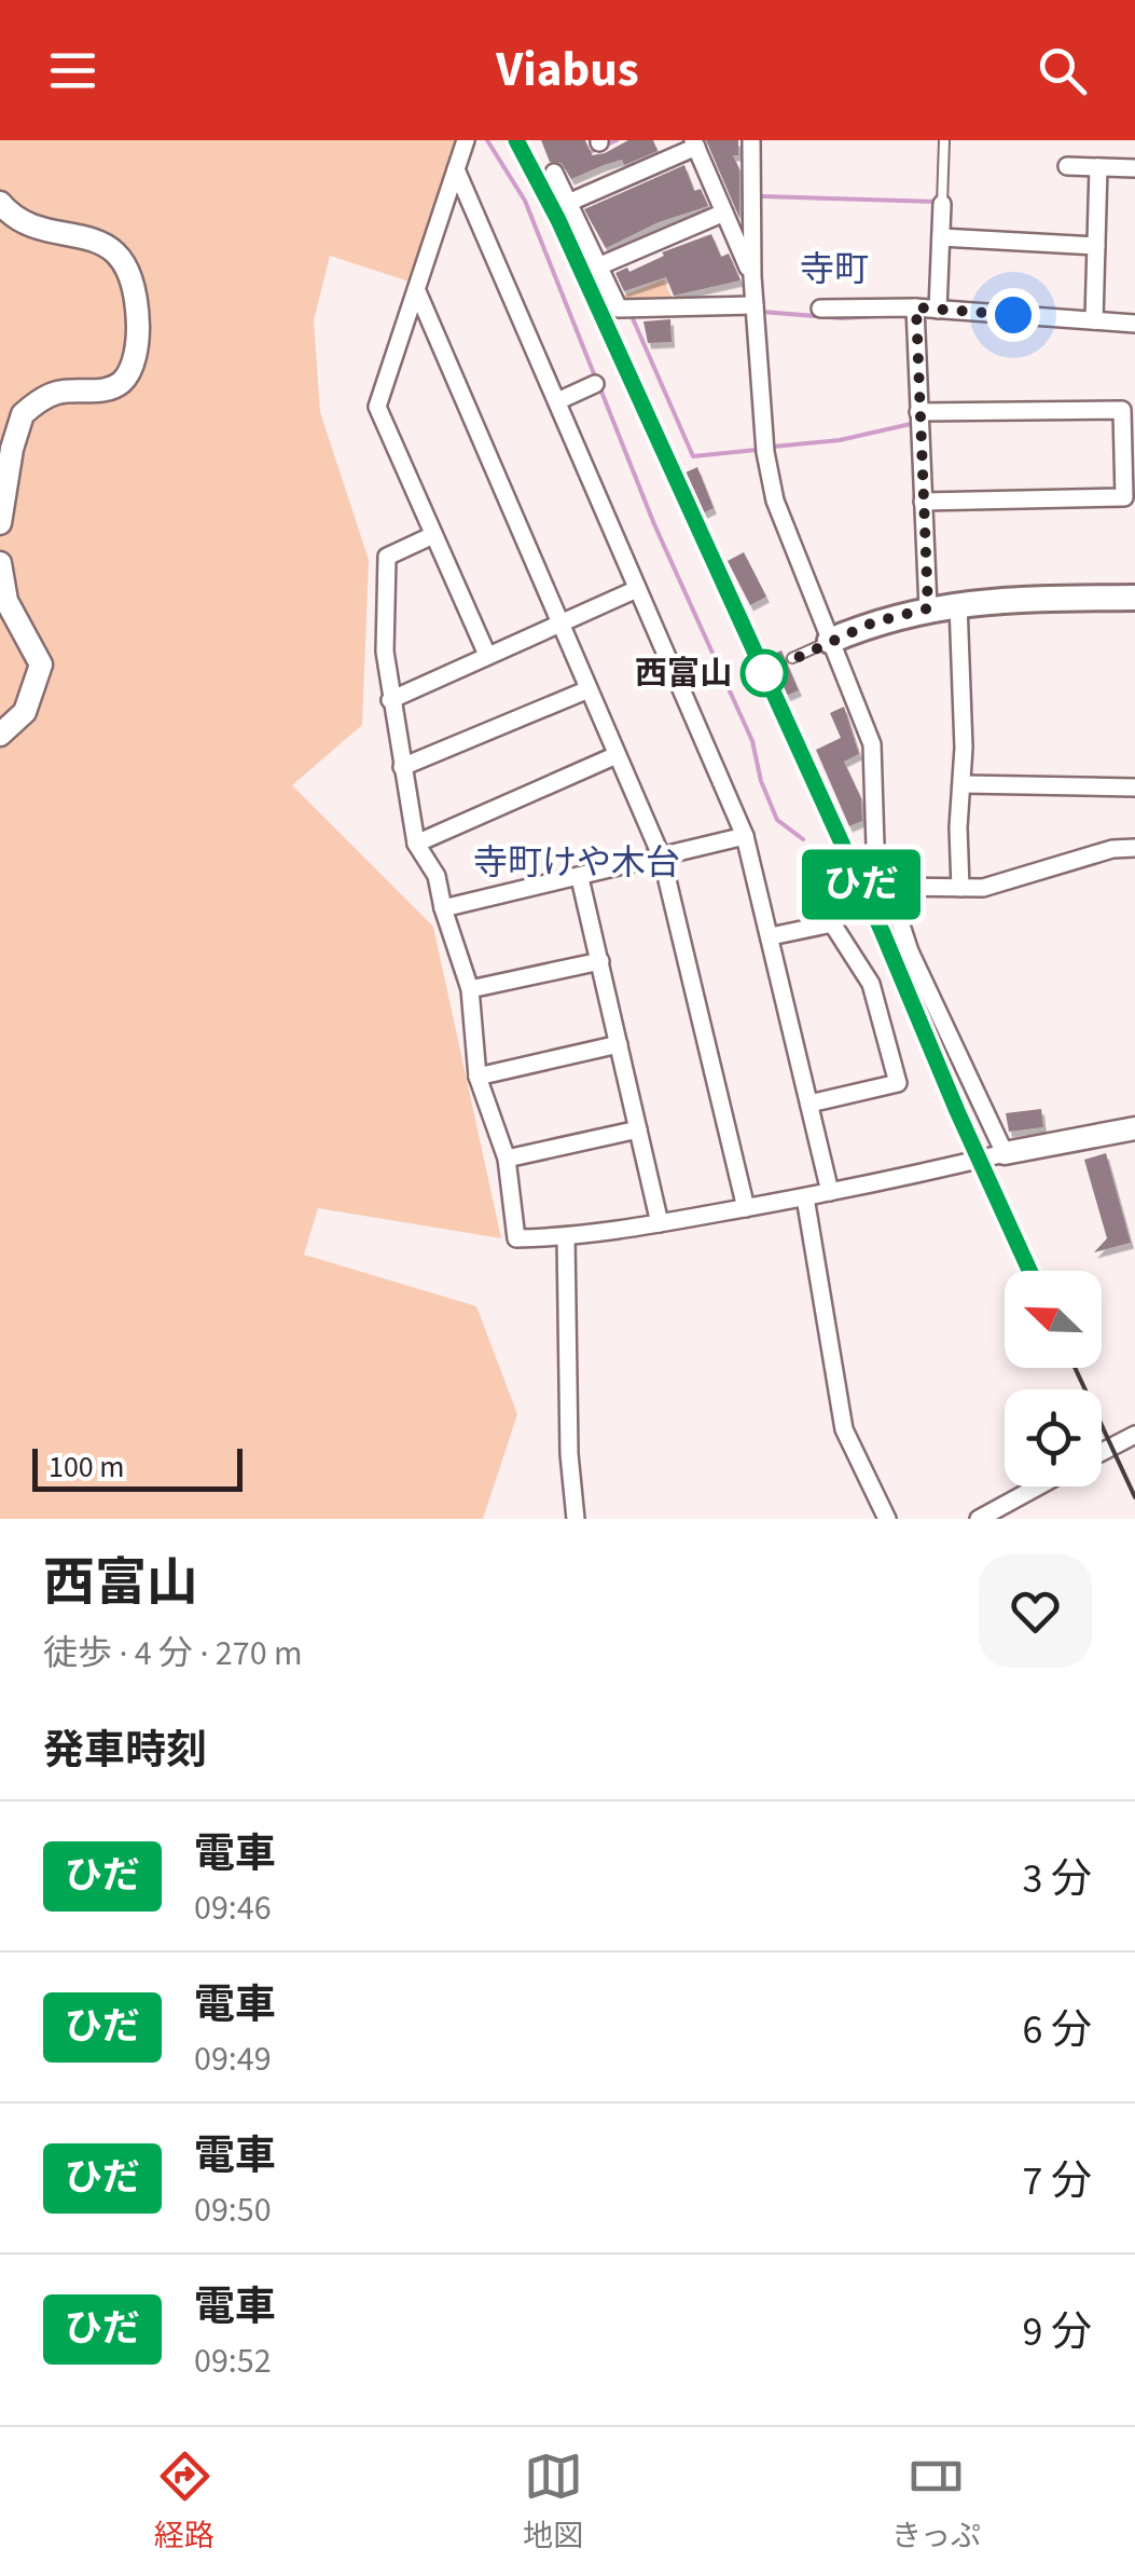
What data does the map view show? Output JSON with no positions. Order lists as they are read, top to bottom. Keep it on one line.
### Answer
{"districts":["寺町","寺町けや木台"],"places":["西富山"],"scale_bar":"100 m","north":"top left","page":{"header":"Viabus","on_map":"ひだ","scale":"100 m","heading":[["西富山","徒歩 · 4 分 · 270 m"],"発車時刻"],"list":[{"mark":"ひだ","name":"電車","note":"09:46","value":"3 分"},{"mark":"ひだ","name":"電車","note":"09:49","value":"6 分"},{"mark":"ひだ","name":"電車","note":"09:50","value":"7 分"},{"mark":"ひだ","name":"電車","note":"09:52","value":"9 分"}],"tabs":["経路","地図","きっぷ"]}}
